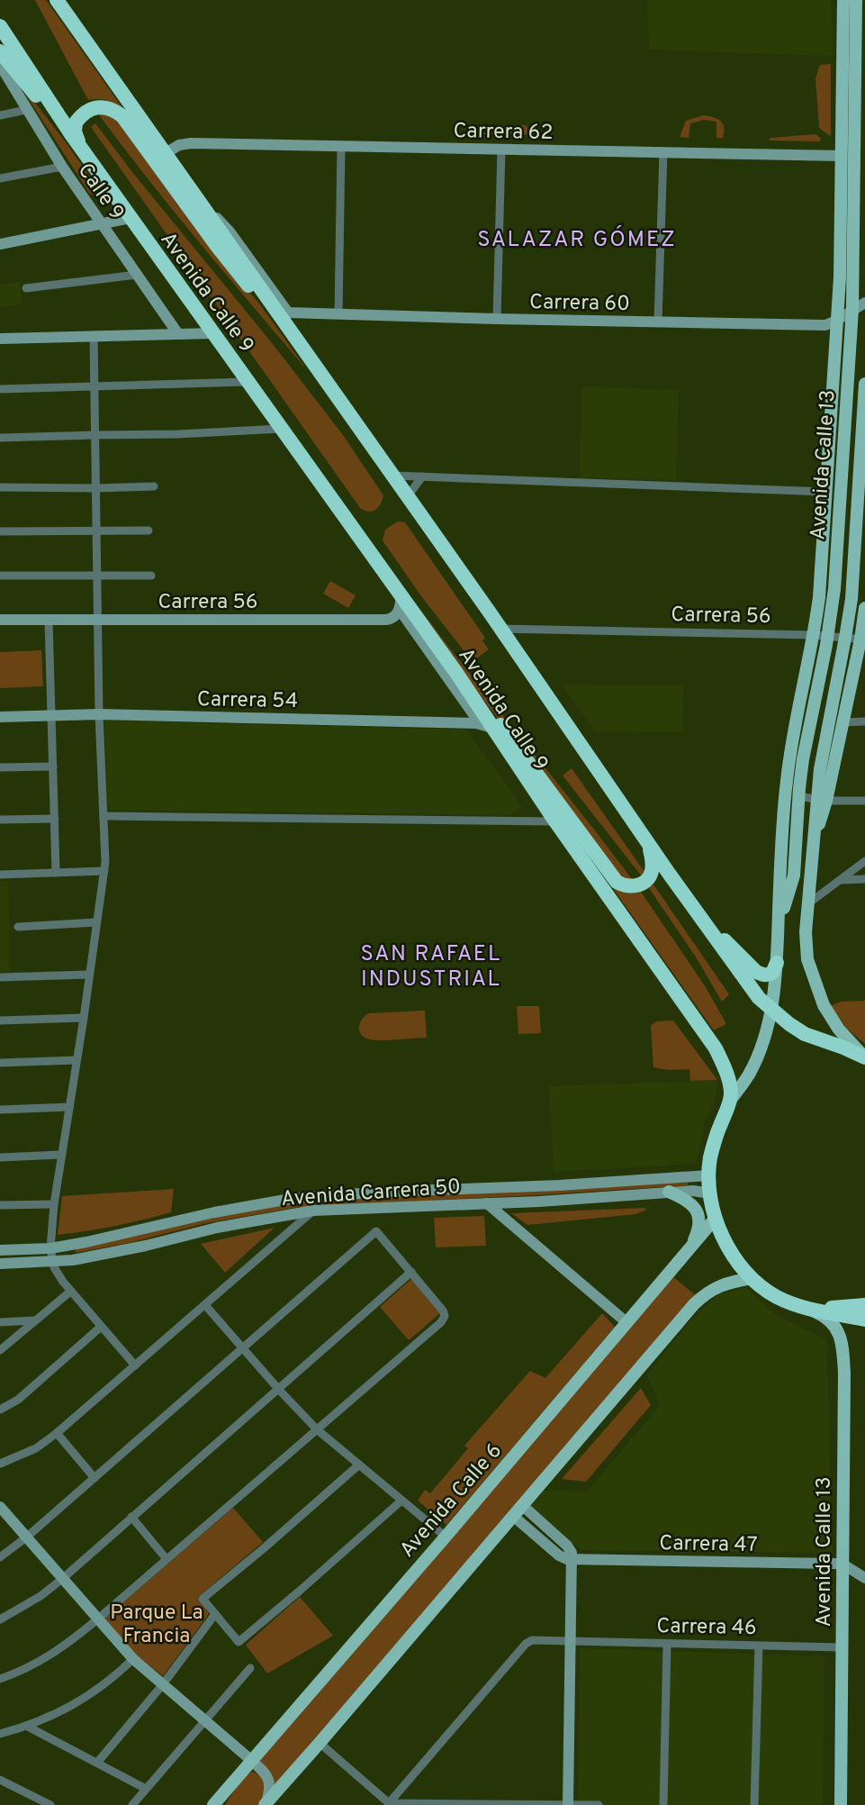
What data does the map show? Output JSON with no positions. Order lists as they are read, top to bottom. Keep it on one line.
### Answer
{"streets":{"highway":["Avenida Calle 9"],"main road":["Avenida Calle 13","Avenida Calle 6"],"street":["Carrera 62","Calle 9","Carrera 60","Carrera 56","Carrera 54","Avenida Carrera 50","Carrera 47","Carrera 46"]},"crossings":[["Carrera 62","Avenida Calle 9"],["Carrera 62","Avenida Calle 13"],["Avenida Calle 9","Carrera 60"],["Avenida Calle 9","Avenida Calle 13"],["Avenida Calle 9","Carrera 56"],["Avenida Calle 9","Carrera 54"],["Avenida Calle 9","Avenida Carrera 50"],["Avenida Calle 9","Avenida Calle 6"],["Carrera 60","Avenida Calle 13"],["Avenida Calle 13","Carrera 56"],["Avenida Calle 13","Carrera 47"],["Avenida Calle 13","Carrera 46"]],"districts":["SALAZAR GÓMEZ","SAN RAFAEL INDUSTRIAL"],"parks":["Parque La Francia"]}
